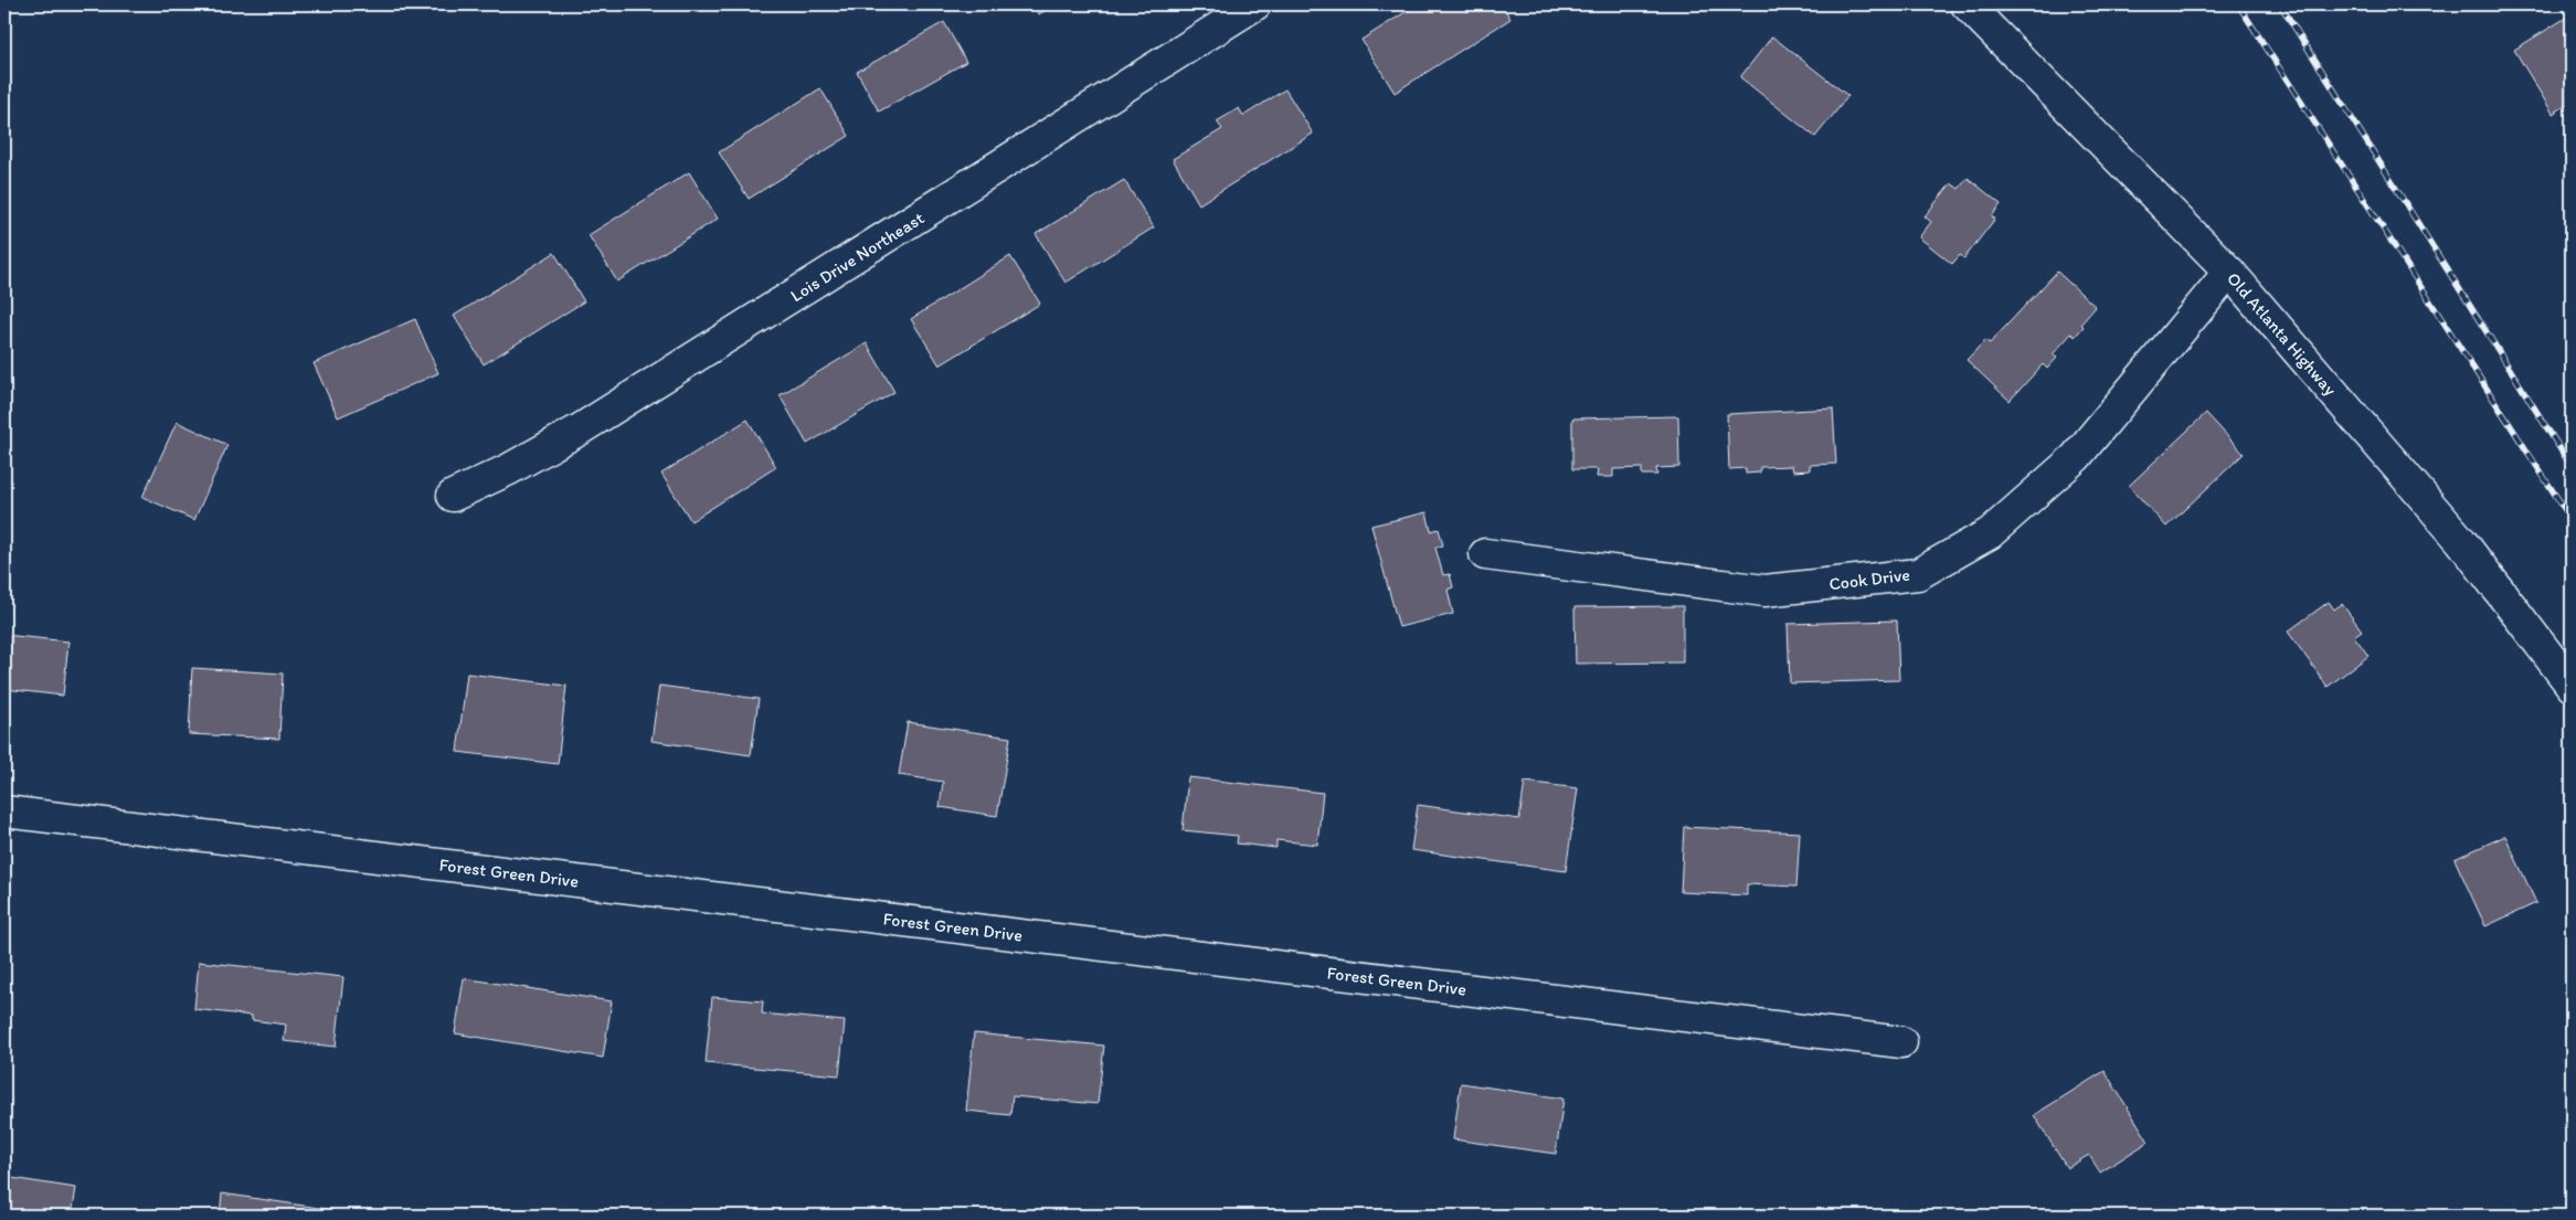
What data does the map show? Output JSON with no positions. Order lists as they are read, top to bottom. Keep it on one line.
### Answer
{"streets":{"street":["Lois Drive Northeast","Old Atlanta Highway","Cook Drive","Forest Green Drive"]},"crossings":[["Old Atlanta Highway","Cook Drive"]]}
